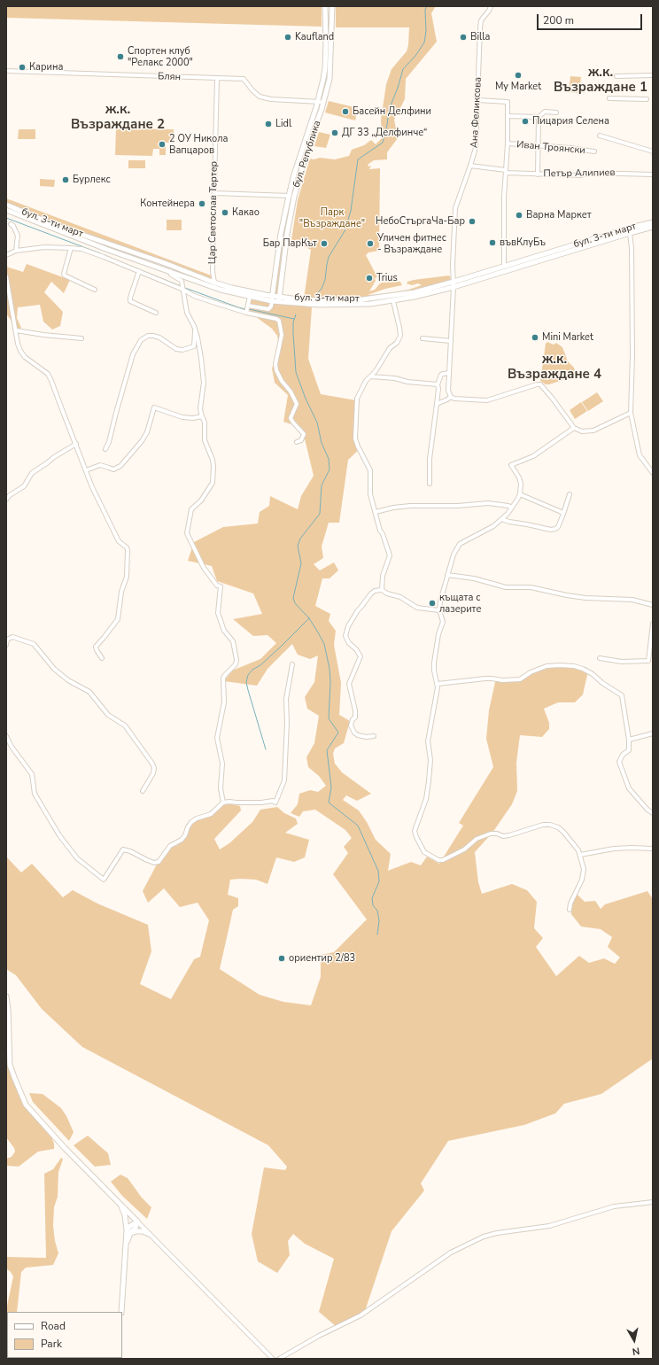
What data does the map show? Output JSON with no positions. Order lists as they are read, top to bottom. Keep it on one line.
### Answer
{"streets":{"street":["Блян","Ана Феликсова","Иван Троянски","бул. Република","Петър Алипиев","Цар Светослав Тертер","бул. 3-ти март"]},"crossings":[["Блян","бул. Република"],["Блян","Цар Светослав Тертер"],["Ана Феликсова","Петър Алипиев"],["Ана Феликсова","бул. 3-ти март"],["бул. Република","бул. 3-ти март"],["Цар Светослав Тертер","бул. 3-ти март"]],"districts":["ж.к. Възраждане 1","ж.к. Възраждане 2","ж.к. Възраждане 4"],"parks":["Парк \"Възраждане\""],"places":["Kaufland","Billa","Спортен клуб \"Релакс 2000\"","Карина","My Market","Басейн Делфини","Пицария Селена","Lidl","ДГ 33 „Делфинче“","2 ОУ Никола Вапцаров","Бурлекс","Контейнера","Какао","Варна Маркет","НебоСтъргаЧа-Бар","въвКлуБъ","Бар ПарКът","Уличен фитнес - Възраждане","Trius","Mini Market","къщата с лазерите","ориентир 2/83"],"legend":["Road","Park"],"scale_bar":"200 m","north":"bottom"}
